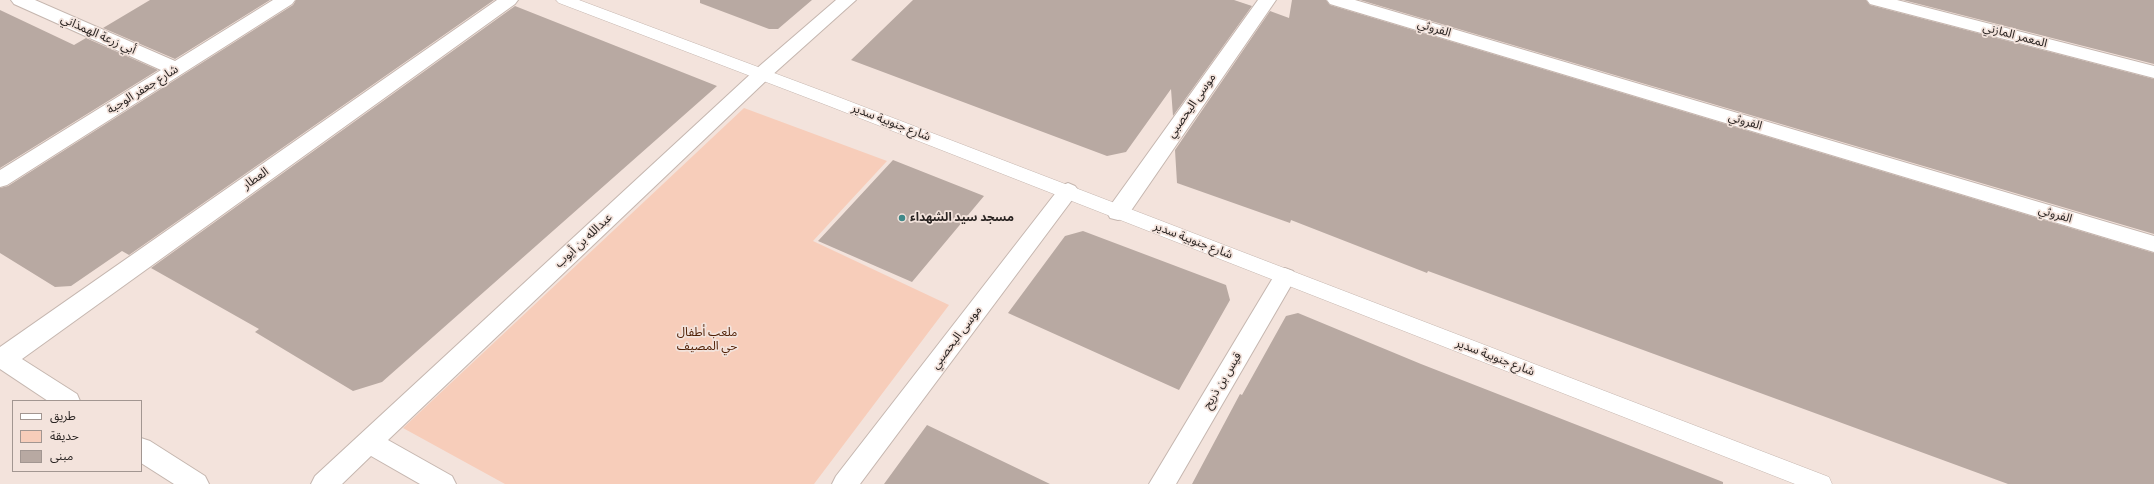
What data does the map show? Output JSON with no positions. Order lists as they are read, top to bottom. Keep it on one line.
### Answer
{"streets":{"street":["الفروثي","أبي زرعة الهمذاني","المعمر المازني","شارع جعفر الوجبة","موسى اليحصبي","العطار","عبدالله بن أيوب","قيس بن ذريح"],"lane":["شارع جنوبية سدير"]},"crossings":[["أبي زرعة الهمذاني","شارع جعفر الوجبة"],["موسى اليحصبي","شارع جنوبية سدير"],["شارع جنوبية سدير","عبدالله بن أيوب"],["شارع جنوبية سدير","قيس بن ذريح"]],"parks":["ملعب أطفال حي المصيف"],"places":["مسجد سيد الشهداء"],"legend":["طريق","حديقة","مبنى"]}
